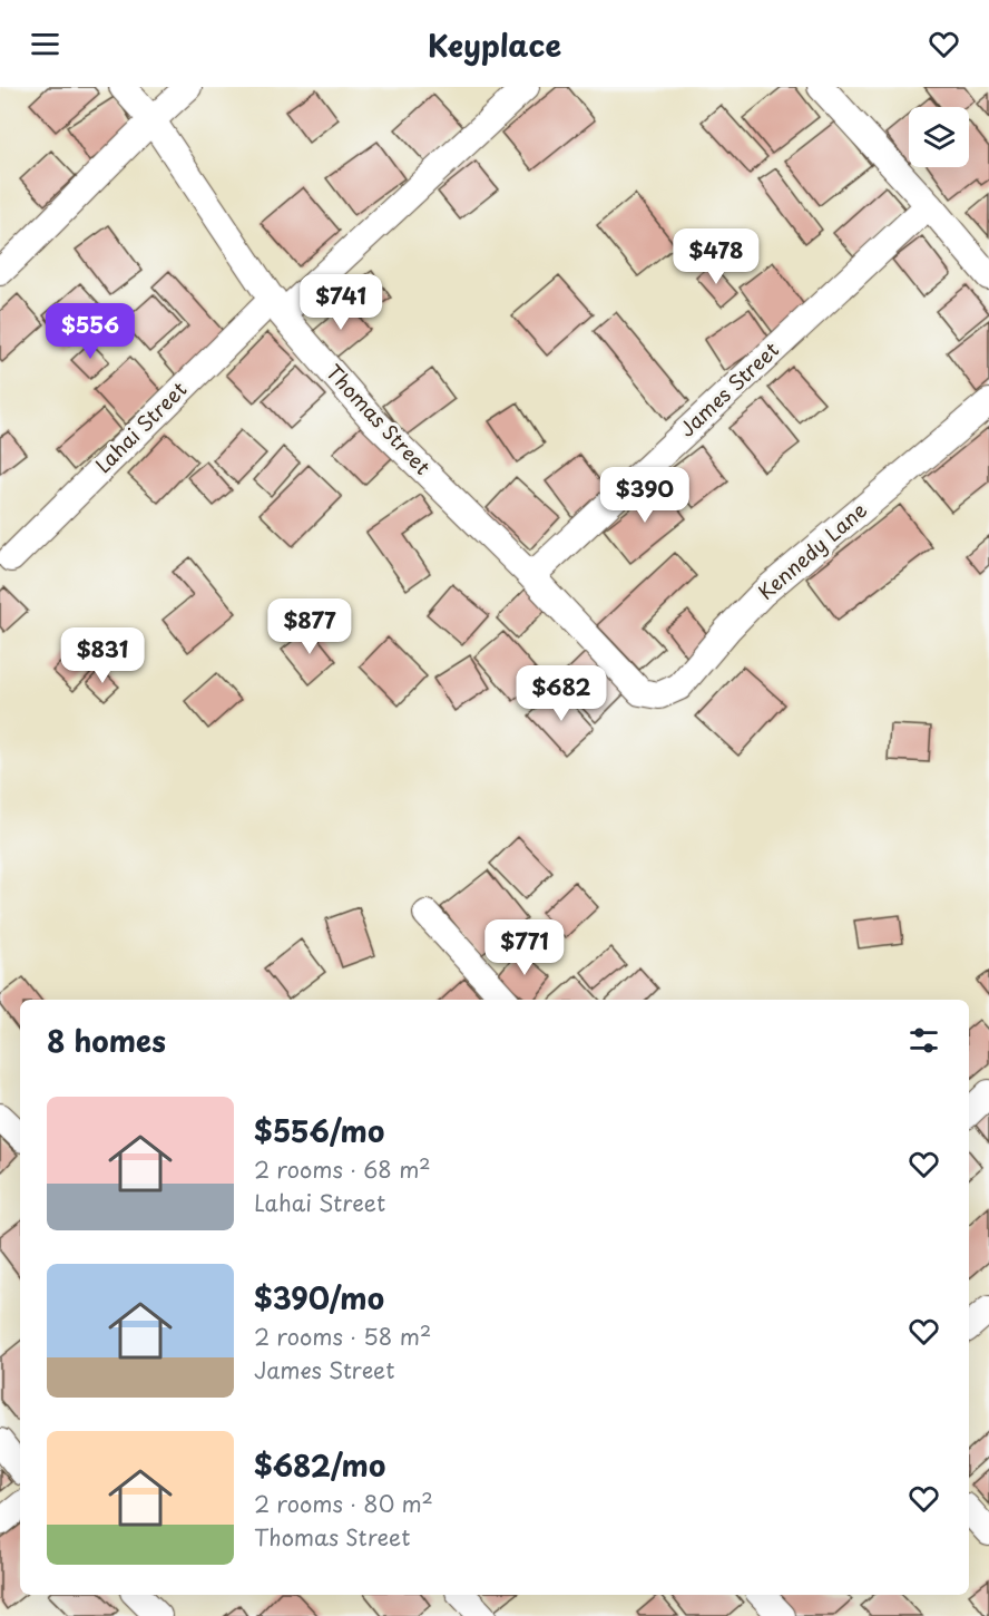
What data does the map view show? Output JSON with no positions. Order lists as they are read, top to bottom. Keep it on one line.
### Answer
{"streets":{"street":["James Street","Thomas Street","Lahai Street","Kennedy Lane"]},"crossings":[["James Street","Thomas Street"],["Thomas Street","Lahai Street"],["Thomas Street","Kennedy Lane"]],"page":{"header":"Keyplace","price":["$478","$741","$556","$390","$877","$831","$682","$771"],"heading":"8 homes","list":[{"name":"$556/mo","note":"2 rooms · 68 m² · Lahai Street"},{"name":"$390/mo","note":"2 rooms · 58 m² · James Street"},{"name":"$682/mo","note":"2 rooms · 80 m² · Thomas Street"}]}}
